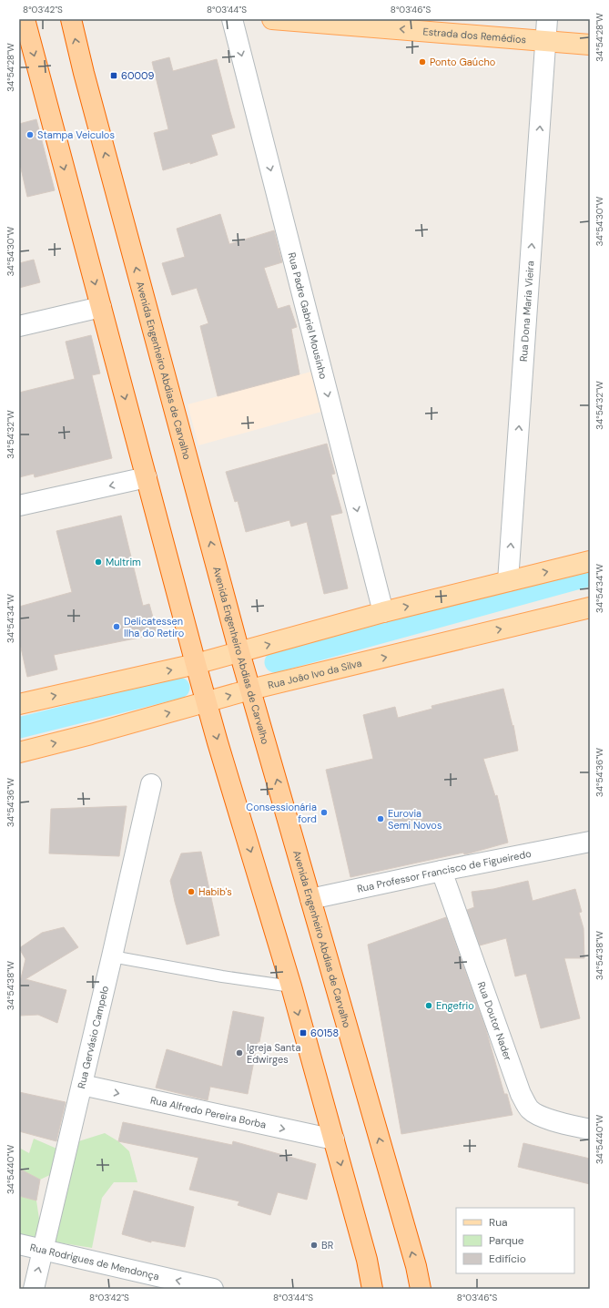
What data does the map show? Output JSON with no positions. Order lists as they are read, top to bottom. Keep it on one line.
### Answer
{"streets":{"highway":["Avenida Engenheiro Abdias de Carvalho"],"main road":["Estrada dos Remédios","Rua João Ivo da Silva"],"street":["Rua Dona Maria Vieira","Rua Padre Gabriel Mousinho","Rua Professor Francisco de Figueiredo","Rua Doutor Nader","Rua Gervásio Campelo","Rua Alfredo Pereira Borba","Rua Rodrigues de Mendonça"]},"crossings":[["Estrada dos Remédios","Rua Dona Maria Vieira"],["Avenida Engenheiro Abdias de Carvalho","Rua João Ivo da Silva"],["Avenida Engenheiro Abdias de Carvalho","Rua Professor Francisco de Figueiredo"],["Rua Professor Francisco de Figueiredo","Rua Doutor Nader"],["Rua Gervásio Campelo","Rua Alfredo Pereira Borba"],["Rua Gervásio Campelo","Rua Rodrigues de Mendonça"]],"one_way":["Estrada dos Remédios","Rua Dona Maria Vieira","Rua Padre Gabriel Mousinho","Rua Alfredo Pereira Borba","Rua Rodrigues de Mendonça"],"places":{"other":["Ponto Gaúcho","Stampa Veiculos","Multrim","Delicatessen Ilha do Retiro","Consessionária ford","Eurovia Semi Novos","Habib's","Engefrio","Igreja Santa Edwirges","BR"],"transit":["60009","60158"]},"legend":["Rua","Parque","Edifício"],"coordinates":["8°03'42\"S","8°03'44\"S","8°03'46\"S","34°54'28\"W","34°54'30\"W","34°54'32\"W","34°54'34\"W","34°54'36\"W","34°54'38\"W","34°54'40\"W"]}
